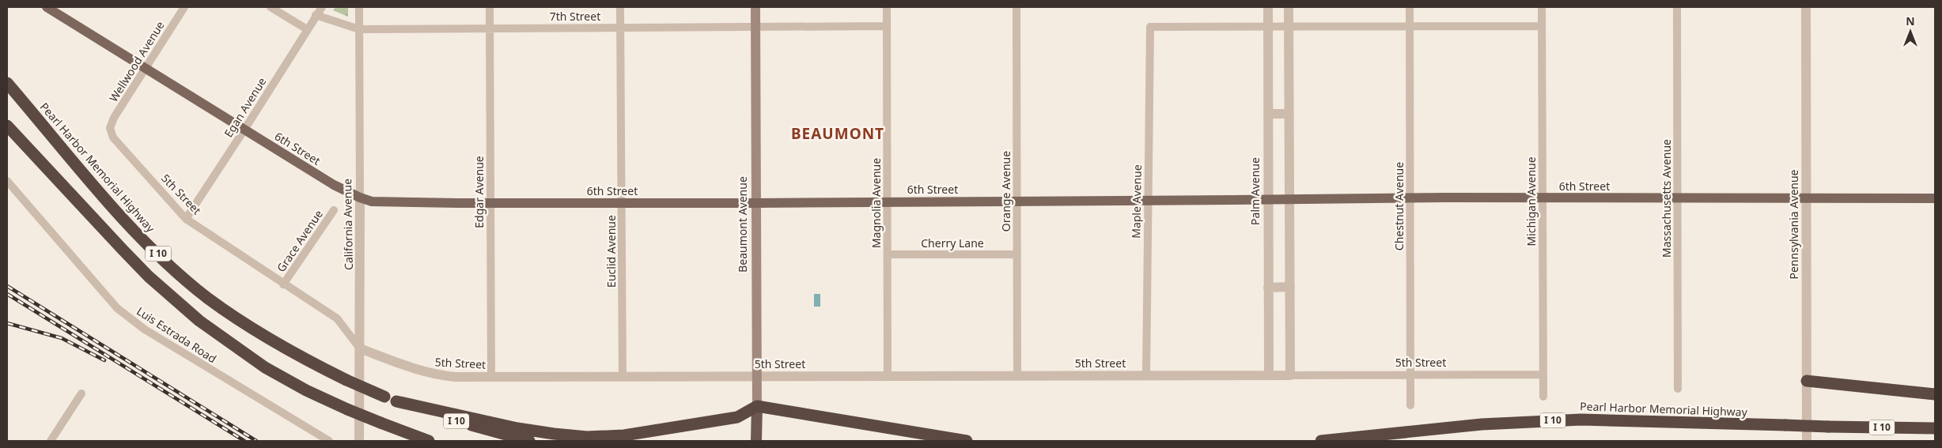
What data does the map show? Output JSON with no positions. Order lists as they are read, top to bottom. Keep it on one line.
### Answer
{"streets":{"highway":["Pearl Harbor Memorial Highway","Beaumont Avenue","I 10"],"main road":["6th Street"],"street":["7th Street","Wellwood Avenue","Egan Avenue","Orange Avenue","Palm Avenue","Edgar Avenue","5th Street","Massachusetts Avenue","Maple Avenue","Michigan Avenue","Magnolia Avenue","Chestnut Avenue","California Avenue","Pennsylvania Avenue","Grace Avenue","Cherry Lane","Euclid Avenue","Luis Estrada Road"]},"crossings":[["7th Street","Egan Avenue"],["7th Street","Edgar Avenue"],["7th Street","Magnolia Avenue"],["7th Street","California Avenue"],["7th Street","Beaumont Avenue"],["7th Street","Euclid Avenue"],["Wellwood Avenue","6th Street"],["Wellwood Avenue","5th Street"],["Egan Avenue","6th Street"],["Egan Avenue","5th Street"],["6th Street","Orange Avenue"],["6th Street","Palm Avenue"],["6th Street","Edgar Avenue"],["6th Street","Massachusetts Avenue"],["6th Street","Maple Avenue"],["6th Street","Michigan Avenue"],["6th Street","Magnolia Avenue"],["6th Street","Chestnut Avenue"],["6th Street","California Avenue"],["6th Street","Beaumont Avenue"],["6th Street","Pennsylvania Avenue"],["6th Street","Euclid Avenue"],["Orange Avenue","5th Street"],["Orange Avenue","Cherry Lane"],["Palm Avenue","5th Street"],["Palm Avenue","Maple Avenue"],["Edgar Avenue","5th Street"],["5th Street","Maple Avenue"],["5th Street","Michigan Avenue"],["5th Street","Magnolia Avenue"],["5th Street","Chestnut Avenue"],["5th Street","California Avenue"],["5th Street","Beaumont Avenue"],["5th Street","Grace Avenue"],["5th Street","Euclid Avenue"],["Magnolia Avenue","Cherry Lane"]],"districts":["BEAUMONT"],"north":"top"}
